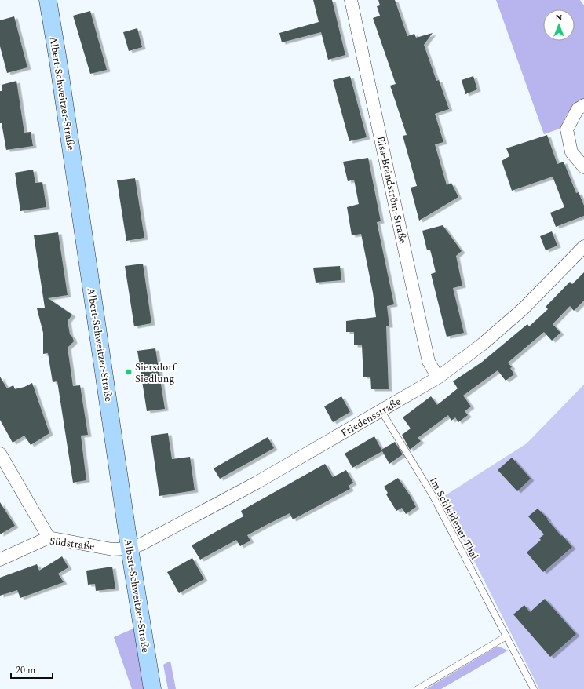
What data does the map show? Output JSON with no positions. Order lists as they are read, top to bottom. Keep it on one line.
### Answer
{"streets":{"main road":["Albert-Schweitzer-Straße"],"street":["Elsa-Brändström-Straße","Friedensstraße","Südstraße"],"lane":["Im Schleidener Thal"]},"crossings":[["Albert-Schweitzer-Straße","Friedensstraße"],["Albert-Schweitzer-Straße","Südstraße"],["Elsa-Brändström-Straße","Friedensstraße"],["Friedensstraße","Im Schleidener Thal"],["Friedensstraße","Südstraße"]],"places":{"transit":["Siersdorf Siedlung"]},"scale_bar":"20 m","north":"top"}
